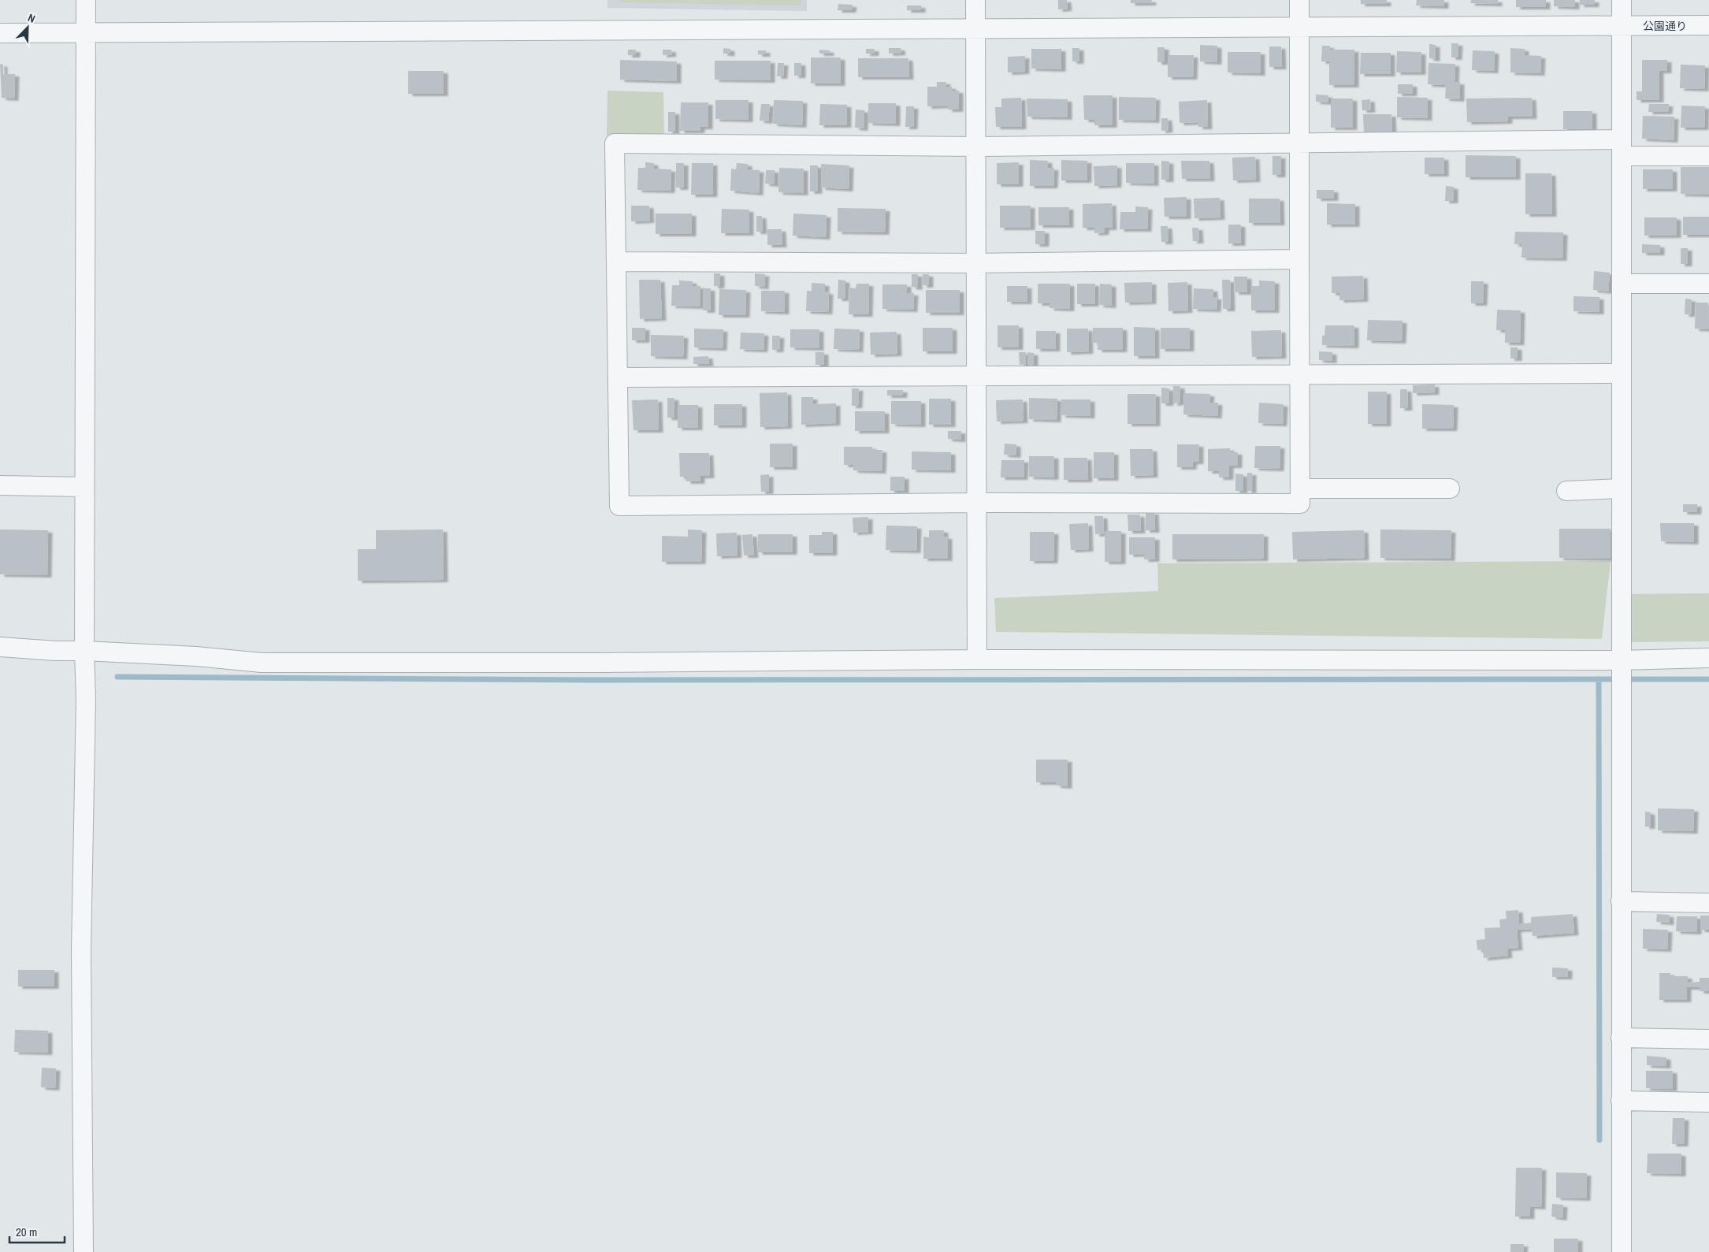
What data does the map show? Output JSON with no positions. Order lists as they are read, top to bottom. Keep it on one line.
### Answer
{"streets":{"street":["公園通り"]},"scale_bar":"20 m","north":"top right"}
